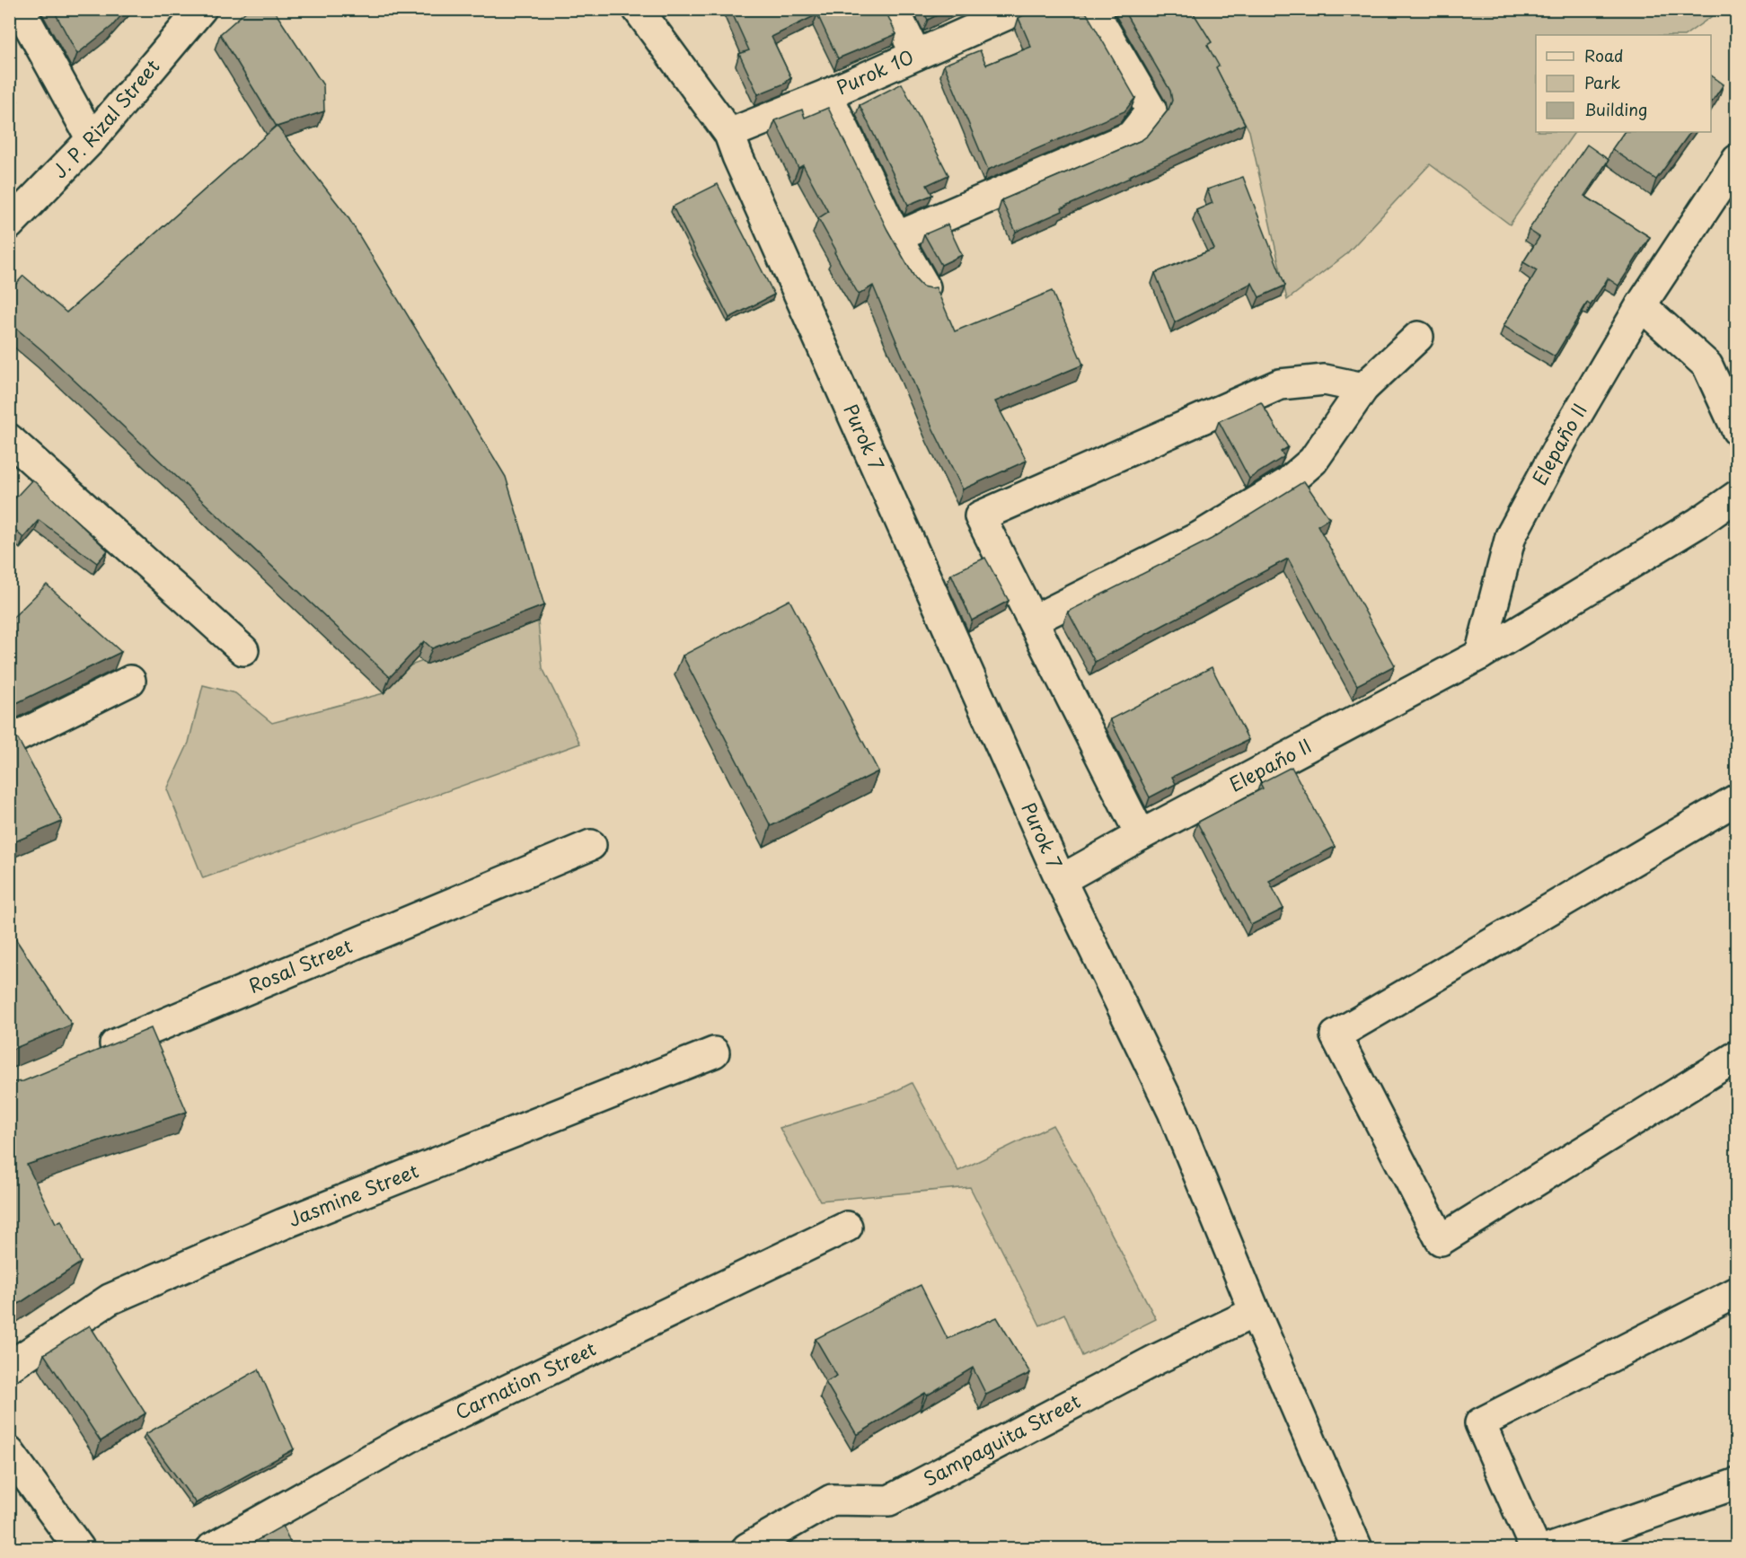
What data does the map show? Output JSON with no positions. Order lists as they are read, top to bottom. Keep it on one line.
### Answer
{"streets":{"street":["Purok 10","J. P. Rizal Street","Purok 7","Elepaño II","Rosal Street","Jasmine Street","Carnation Street","Sampaguita Street"]},"crossings":[["Purok 10","Purok 7"],["Purok 7","Elepaño II"],["Purok 7","Sampaguita Street"]],"legend":["Road","Park","Building"]}
